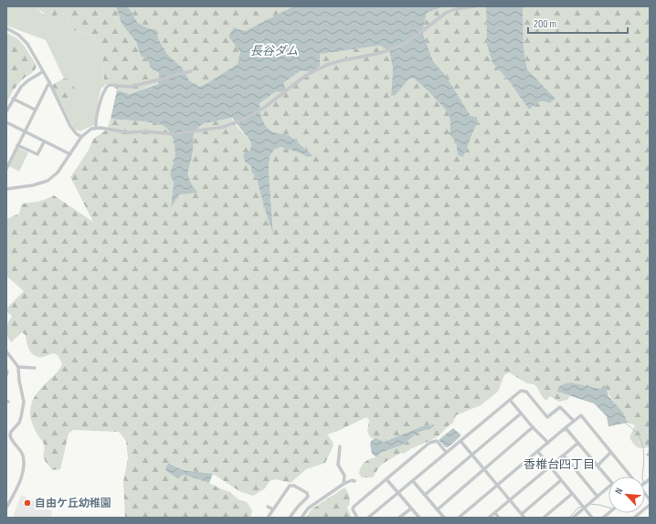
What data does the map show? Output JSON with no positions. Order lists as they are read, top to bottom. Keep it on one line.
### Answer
{"districts":["香椎台四丁目"],"water":["長谷ダム"],"places":["自由ケ丘幼稚園"],"scale_bar":"200 m","north":"top left"}
